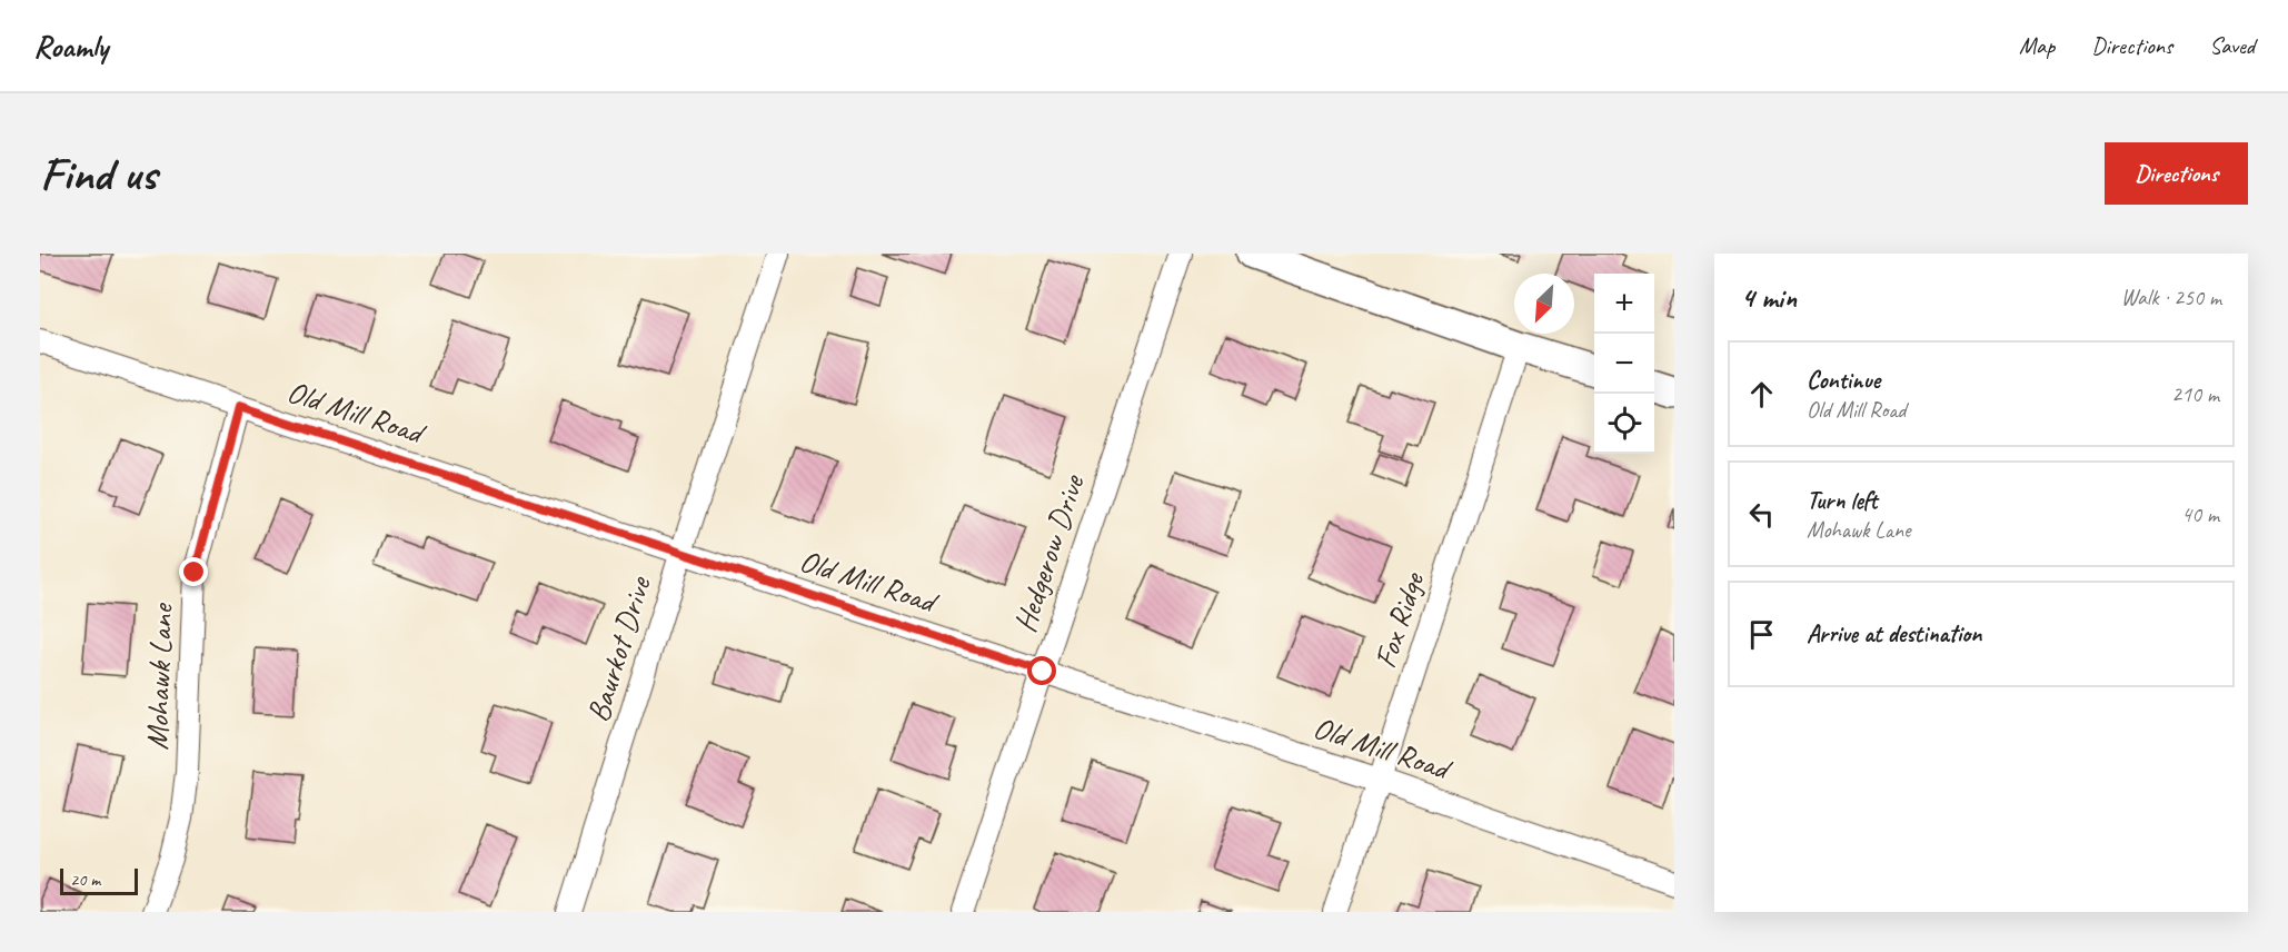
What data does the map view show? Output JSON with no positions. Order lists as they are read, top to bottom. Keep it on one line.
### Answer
{"streets":{"street":["Old Mill Road","Hedgerow Drive","Fox Ridge","Baurkot Drive","Mohawk Lane"]},"crossings":[["Old Mill Road","Hedgerow Drive"],["Old Mill Road","Fox Ridge"],["Old Mill Road","Baurkot Drive"],["Old Mill Road","Mohawk Lane"]],"scale_bar":"20 m","north":"bottom left","page":{"header":"Roamly","nav":["Map","Directions","Saved"],"buttons":"Directions","title":"Find us","heading":["4 min","Walk · 250 m"],"map_buttons":["+","−"],"list":[["Continue","Old Mill Road","210 m"],["Turn left","Mohawk Lane","40 m"],"Arrive at destination"],"scale":"20 m"}}
